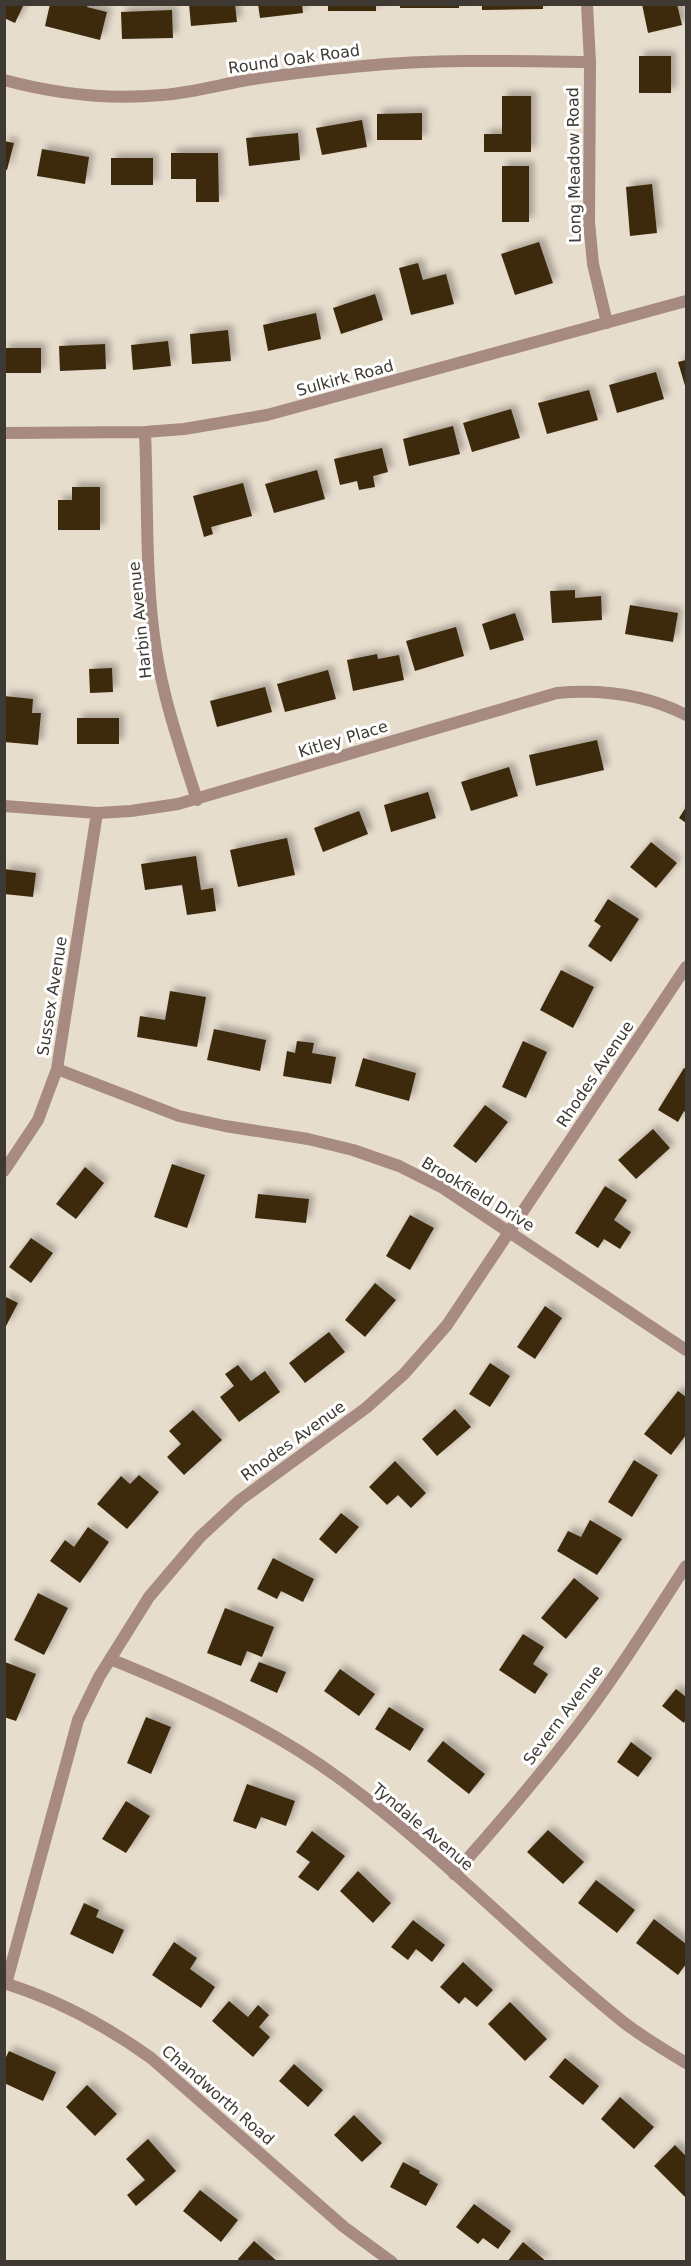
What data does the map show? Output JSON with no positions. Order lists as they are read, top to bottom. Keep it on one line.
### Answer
{"streets":{"street":["Round Oak Road","Long Meadow Road","Sulkirk Road","Harbin Avenue","Kitley Place","Sussex Avenue","Rhodes Avenue","Brookfield Drive","Severn Avenue","Tyndale Avenue","Chandworth Road"]},"crossings":[["Round Oak Road","Long Meadow Road"],["Long Meadow Road","Sulkirk Road"],["Sulkirk Road","Harbin Avenue"],["Harbin Avenue","Kitley Place"],["Kitley Place","Sussex Avenue"],["Sussex Avenue","Brookfield Drive"],["Rhodes Avenue","Brookfield Drive"],["Rhodes Avenue","Tyndale Avenue"],["Rhodes Avenue","Chandworth Road"],["Severn Avenue","Tyndale Avenue"]]}
